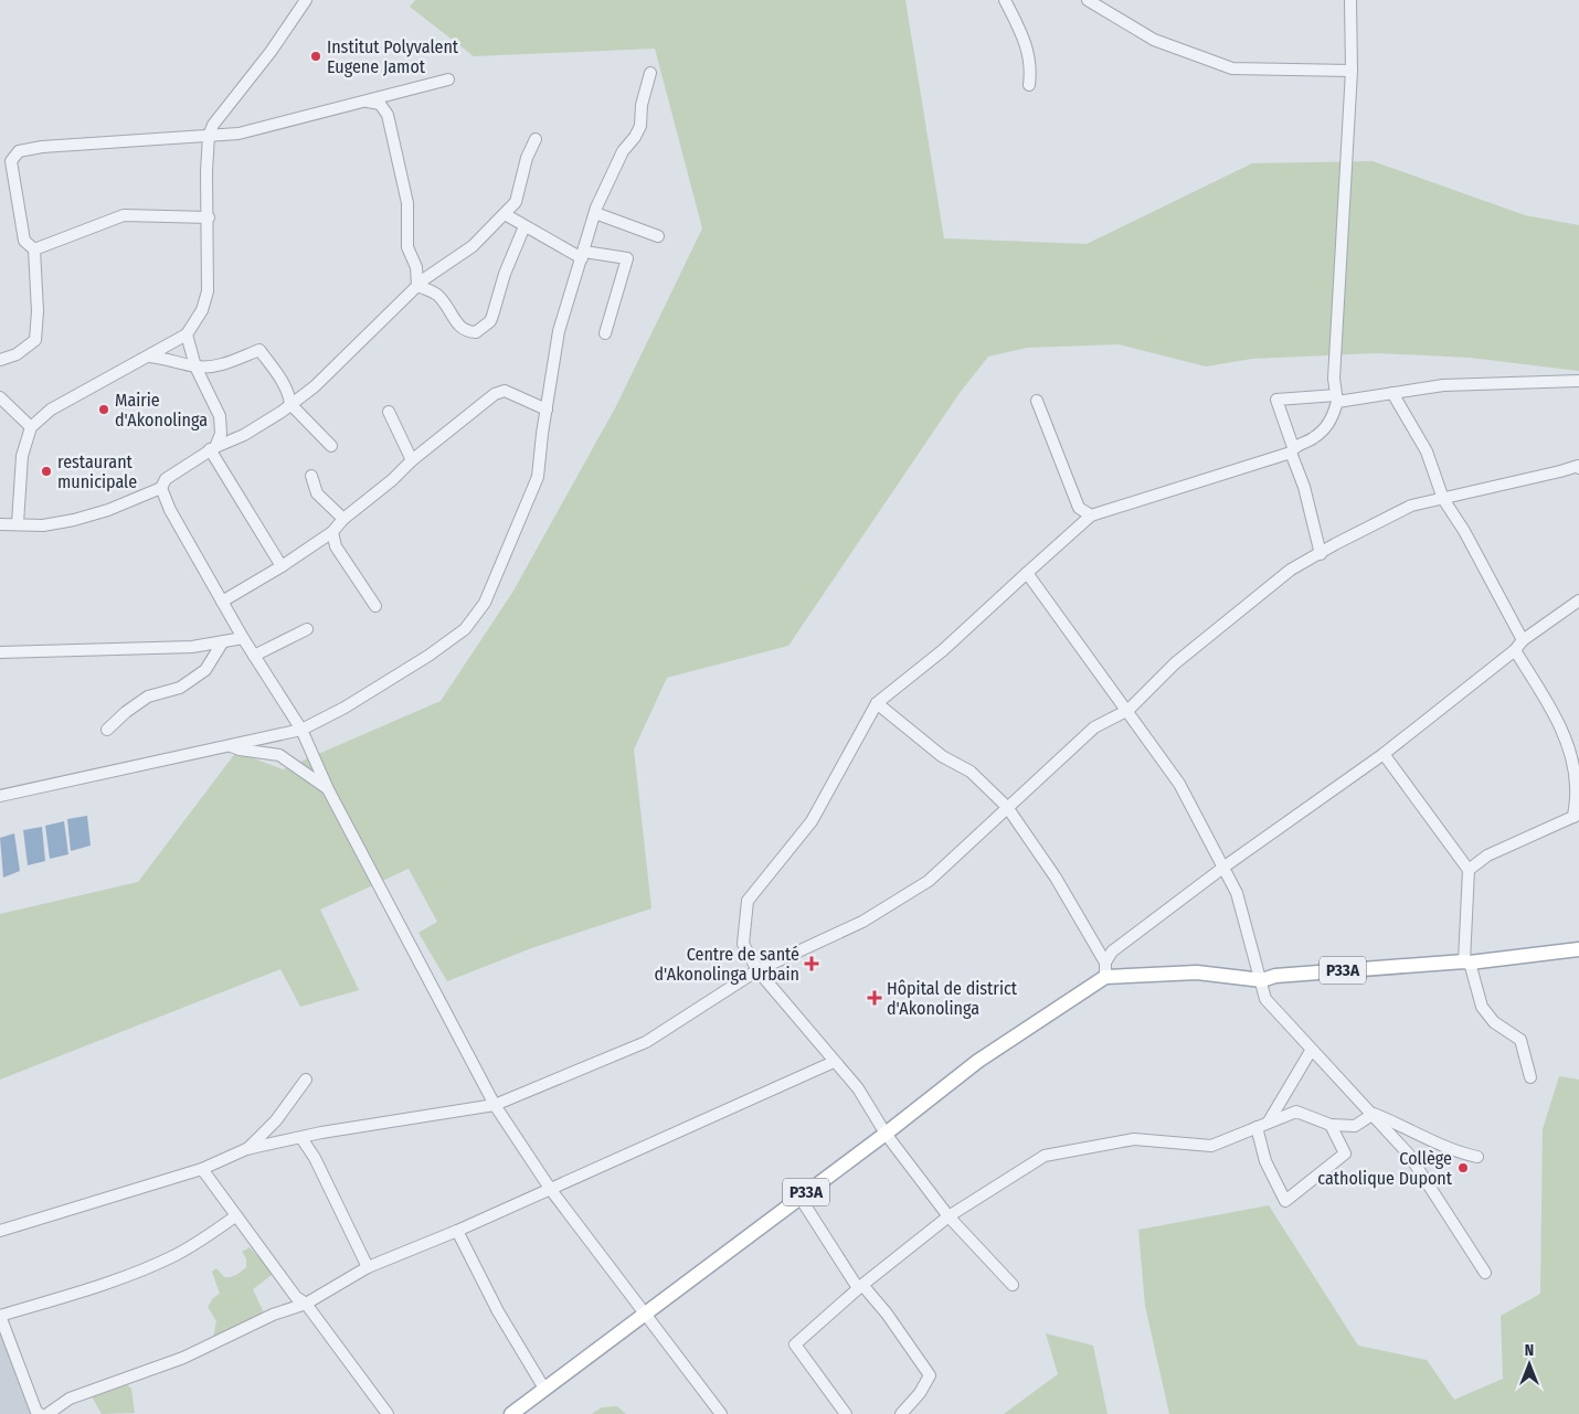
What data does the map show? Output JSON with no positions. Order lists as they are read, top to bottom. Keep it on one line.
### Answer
{"streets":{"main road":["P33A"]},"places":{"other":["Institut Polyvalent Eugene Jamot","Mairie d'Akonolinga","restaurant municipale","Collège catholique Dupont"],"health":["Centre de santé d'Akonolinga Urbain","Hôpital de district d'Akonolinga"]},"north":"top"}
